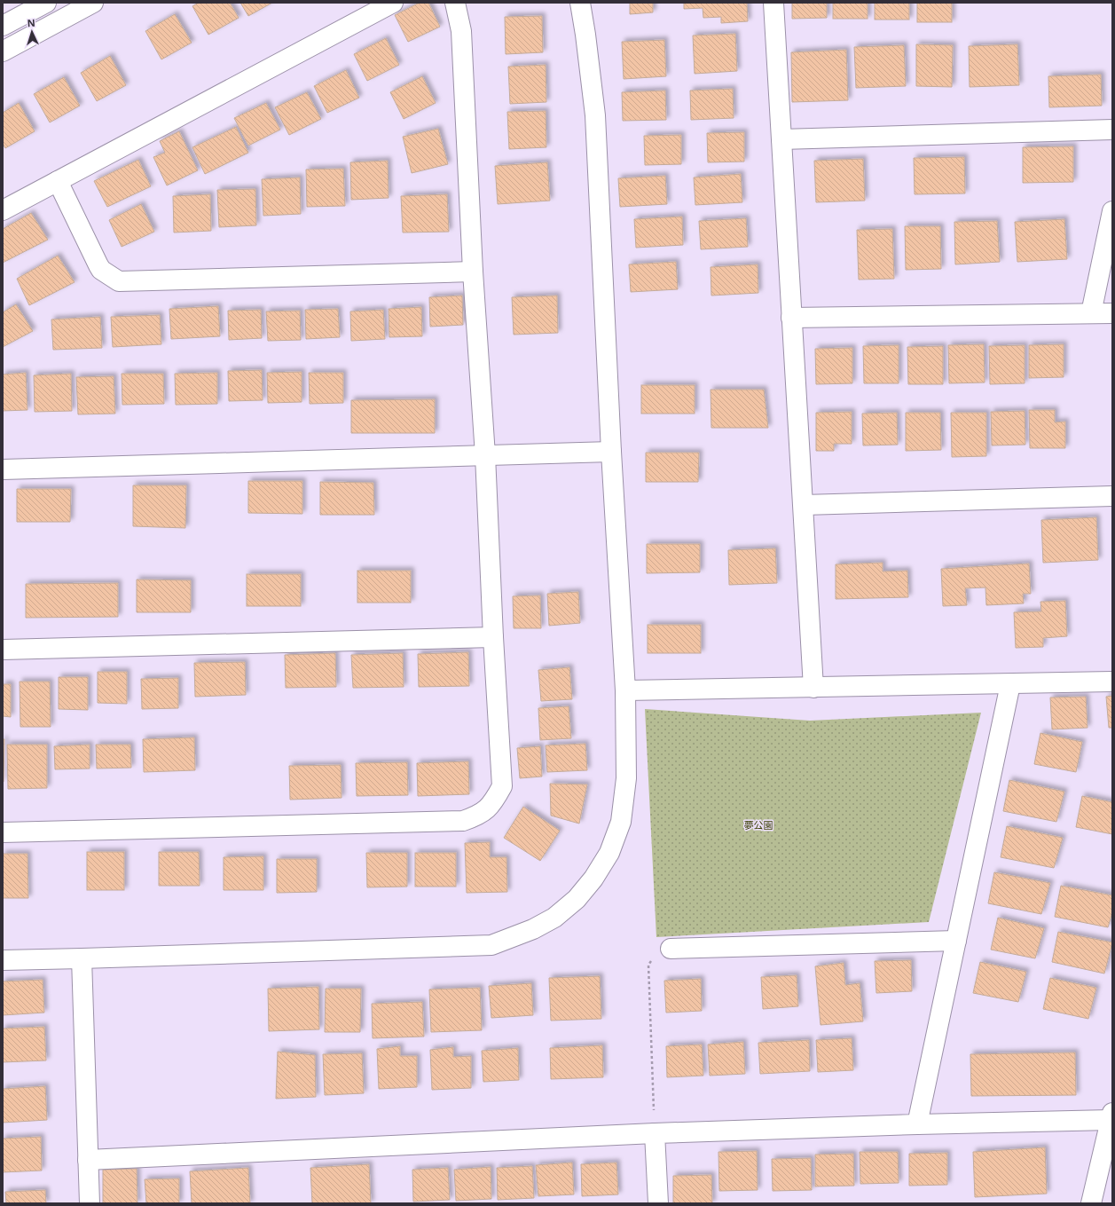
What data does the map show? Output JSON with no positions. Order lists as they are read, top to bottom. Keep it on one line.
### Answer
{"parks":["夢公園"],"north":"top"}
